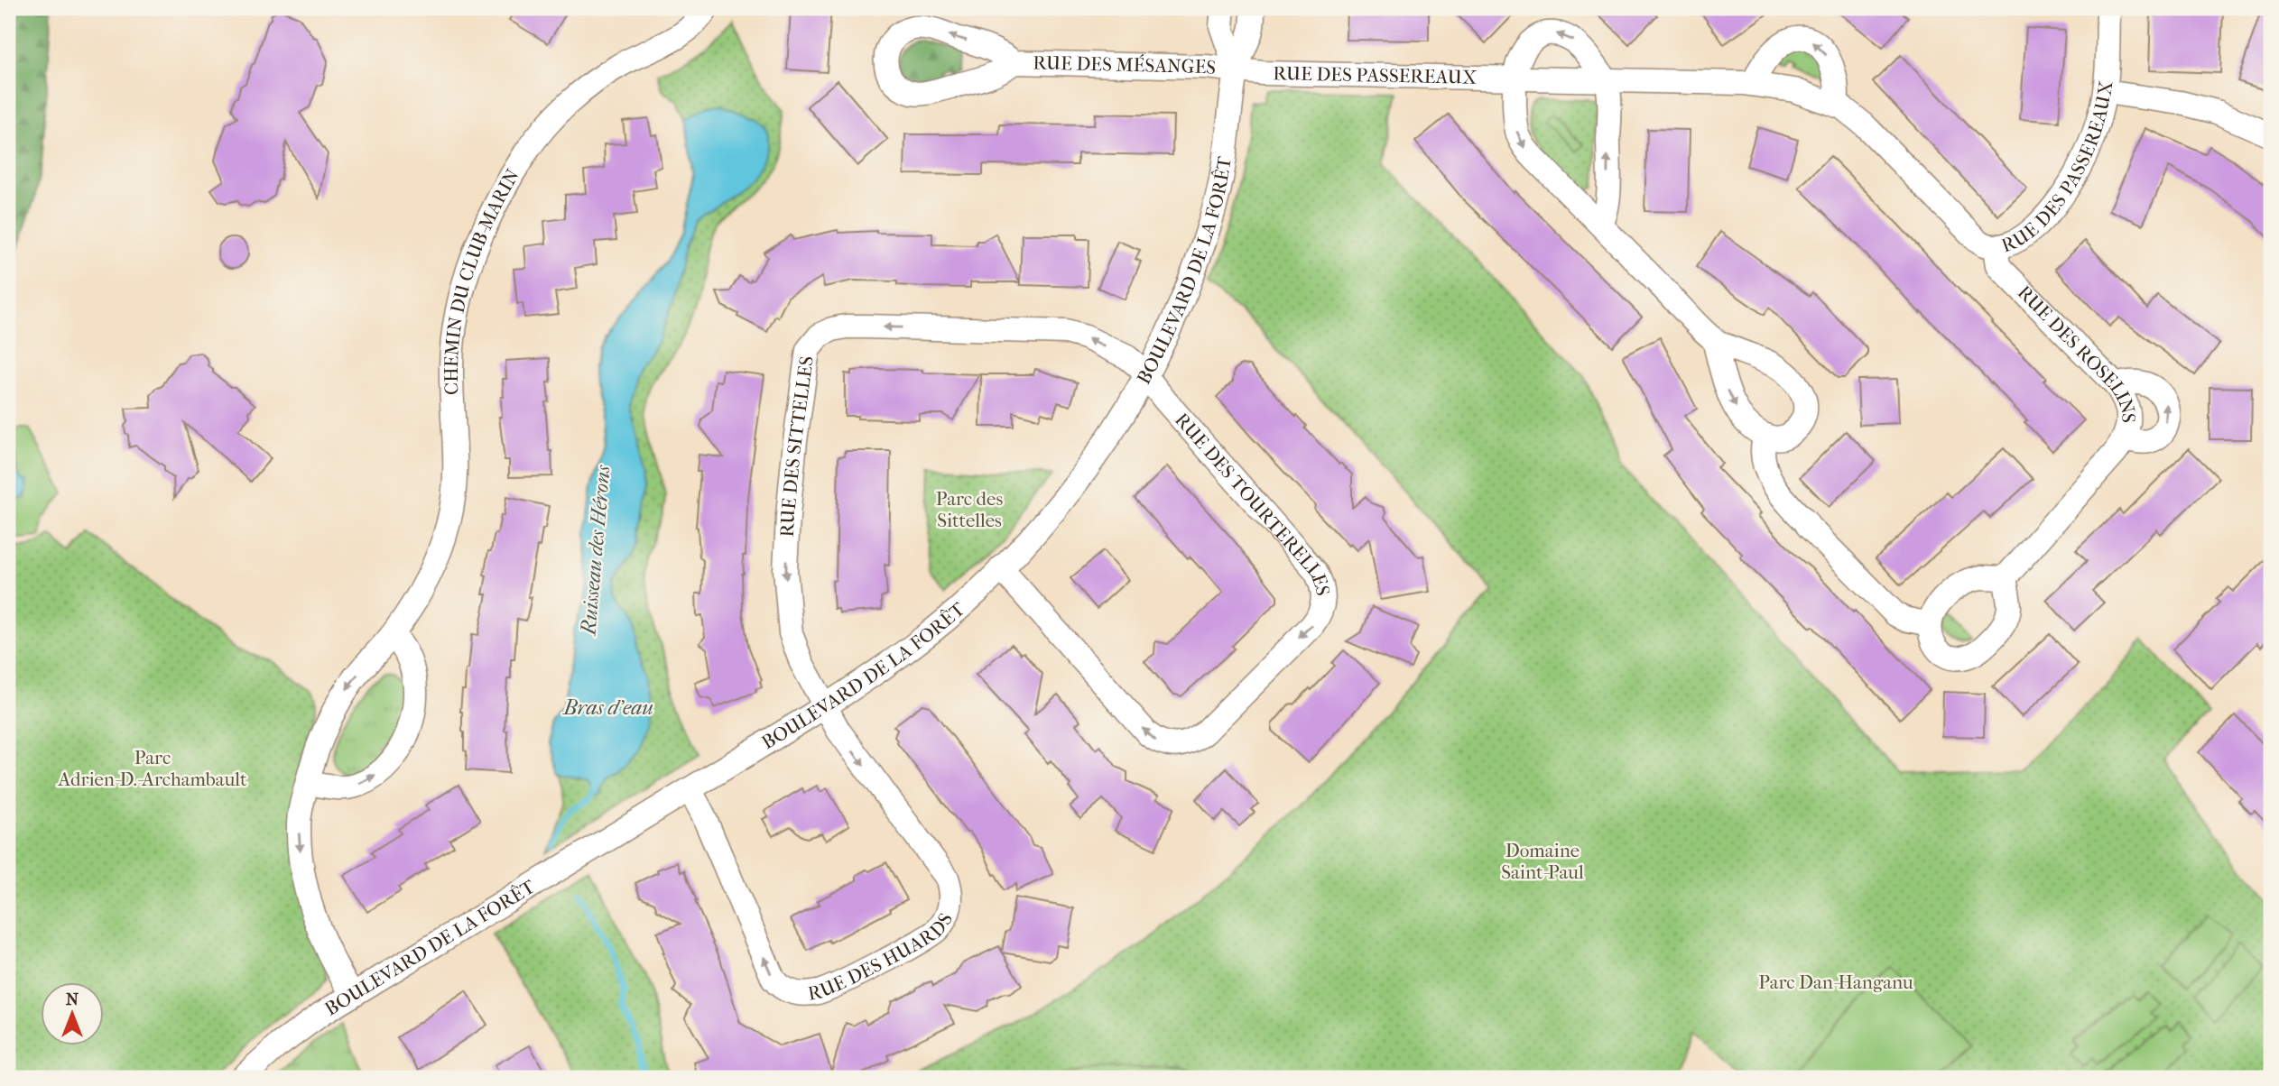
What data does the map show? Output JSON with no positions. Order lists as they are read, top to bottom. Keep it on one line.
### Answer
{"streets":{"street":["RUE DES MÉSANGES","RUE DES PASSEREAUX","BOULEVARD DE LA FORÊT","CHEMIN DU CLUB-MARIN","RUE DES ROSELINS","RUE DES SITTELLES","RUE DES TOURTERELLES","RUE DES HUARDS"]},"crossings":[["RUE DES MÉSANGES","RUE DES PASSEREAUX"],["RUE DES MÉSANGES","BOULEVARD DE LA FORÊT"],["RUE DES PASSEREAUX","BOULEVARD DE LA FORÊT"],["RUE DES PASSEREAUX","RUE DES ROSELINS"],["BOULEVARD DE LA FORÊT","CHEMIN DU CLUB-MARIN"],["BOULEVARD DE LA FORÊT","RUE DES SITTELLES"],["BOULEVARD DE LA FORÊT","RUE DES TOURTERELLES"],["BOULEVARD DE LA FORÊT","RUE DES HUARDS"],["RUE DES SITTELLES","RUE DES TOURTERELLES"],["RUE DES SITTELLES","RUE DES HUARDS"]],"water":["Ruisseau des Hérons","Bras d'eau"],"parks":["Parc des Sittelles","Parc Adrien-D.-Archambault","Domaine Saint-Paul","Parc Dan-Hanganu"],"north":"top"}
